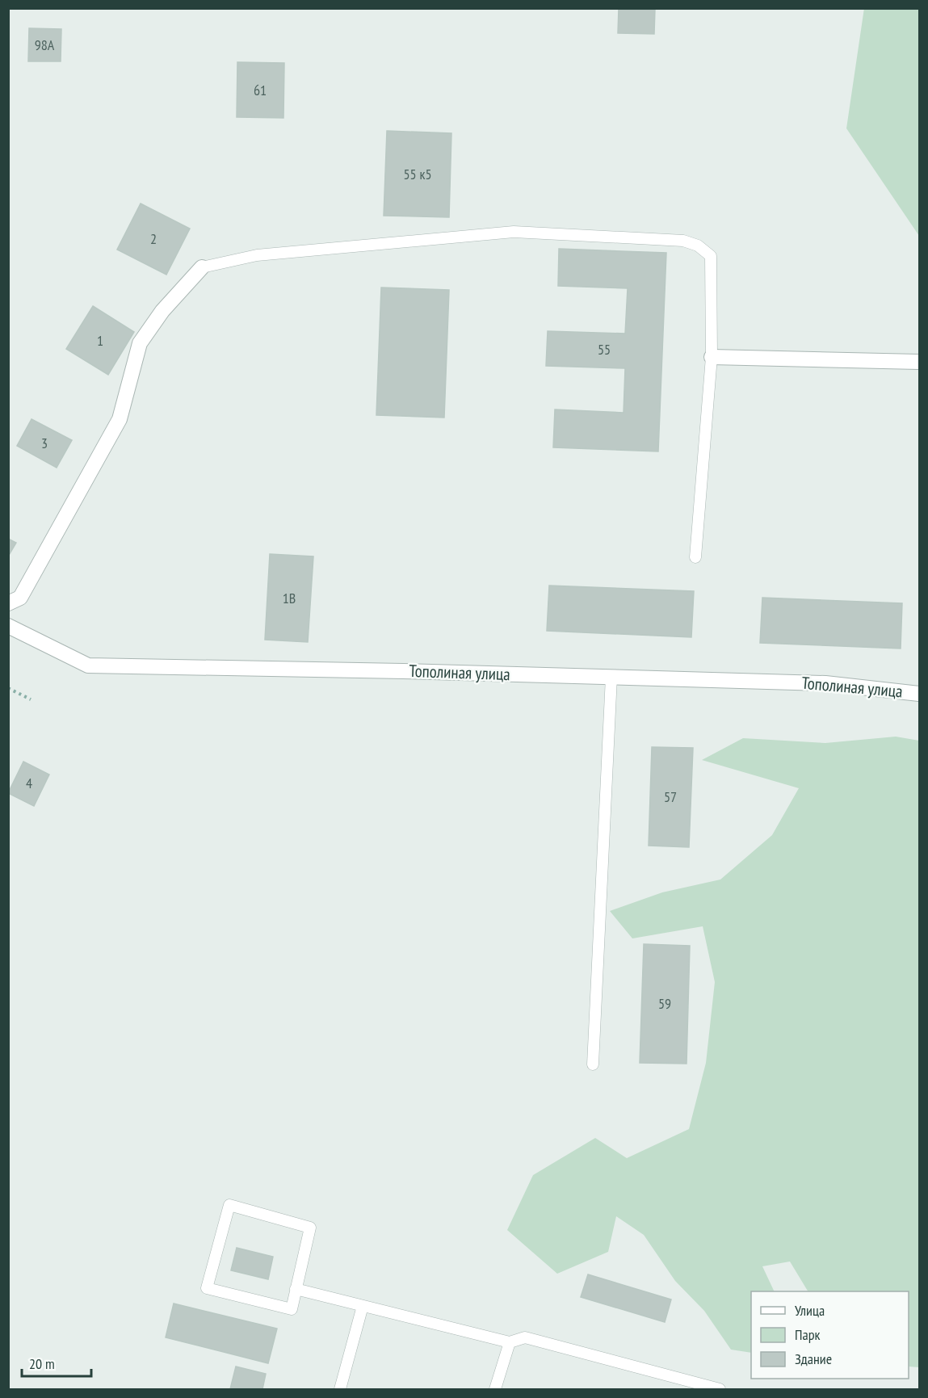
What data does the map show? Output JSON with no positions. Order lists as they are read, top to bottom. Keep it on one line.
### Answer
{"streets":{"street":["Тополиная улица"]},"house_numbers":["98А","61","55 к5","2","1","55","3","1В","4","57","59"],"legend":["Улица","Парк","Здание"],"scale_bar":"20 m"}
